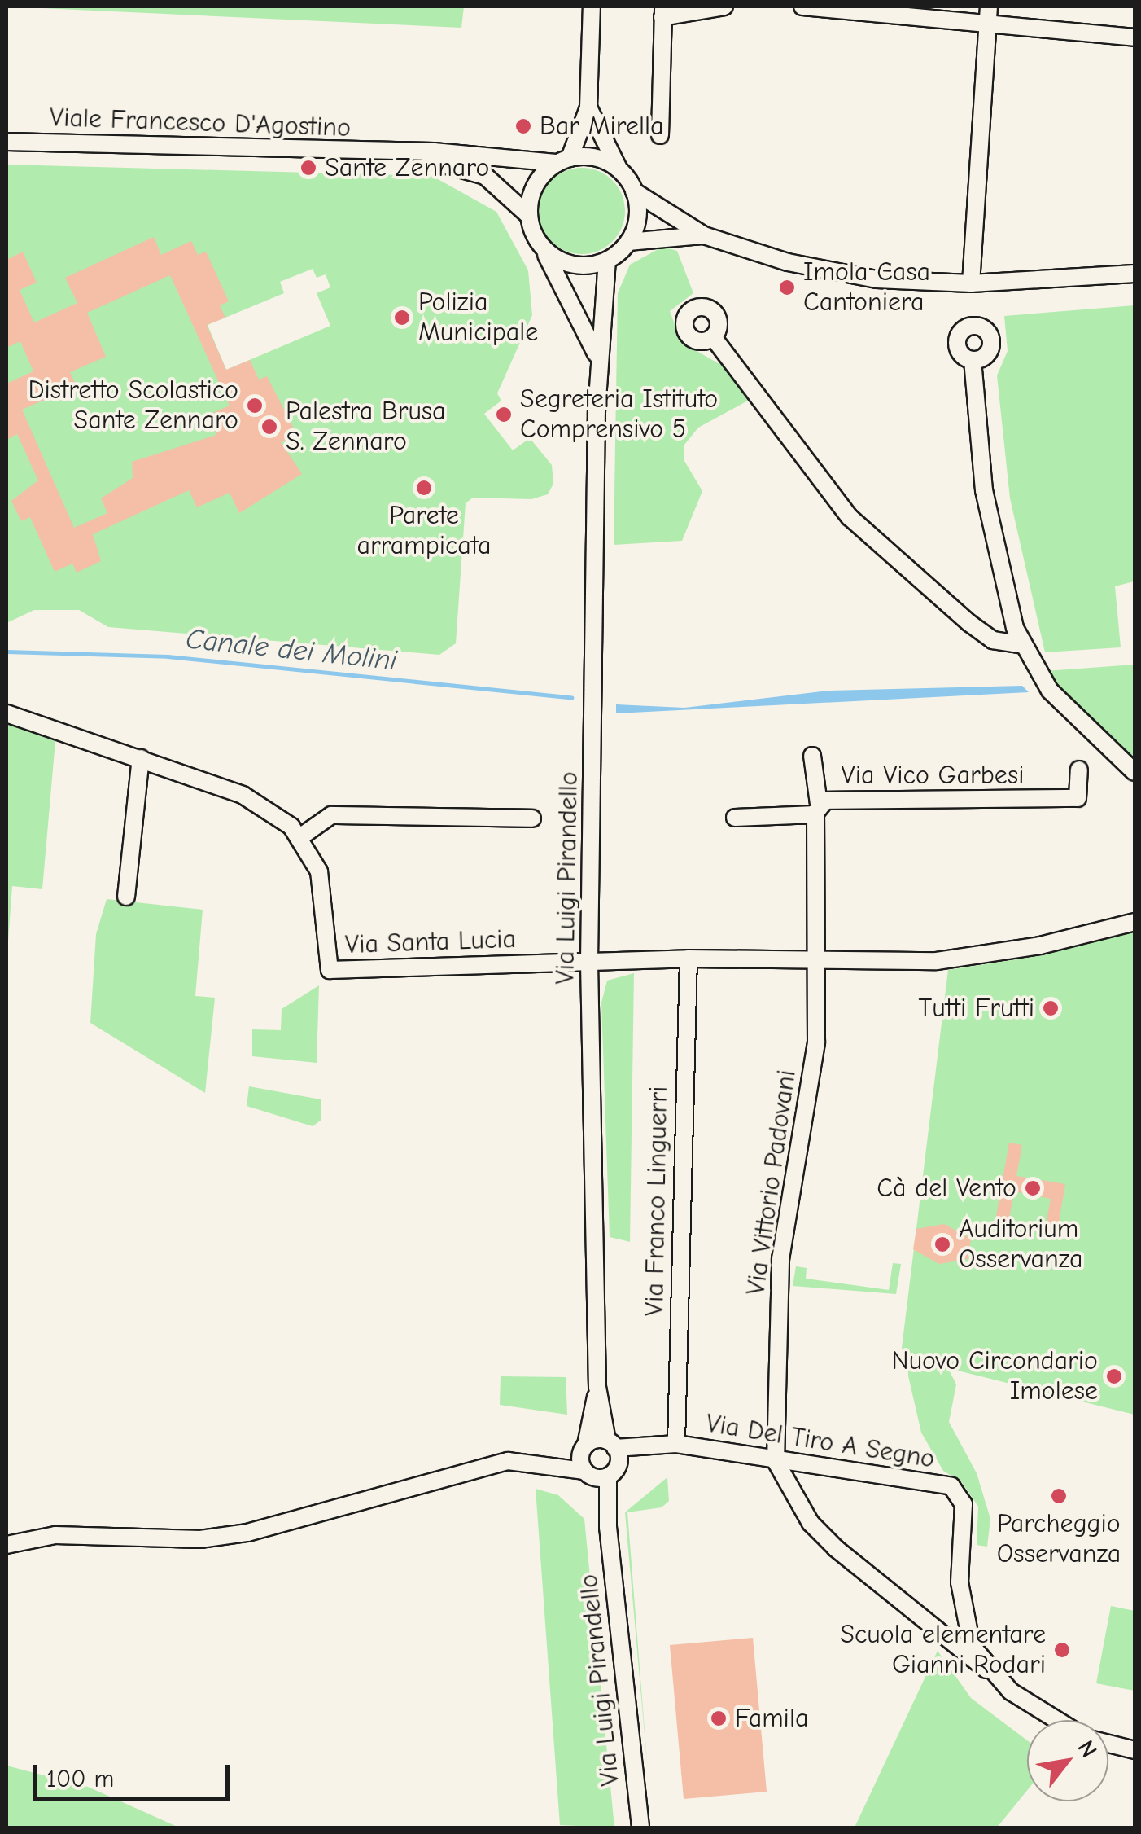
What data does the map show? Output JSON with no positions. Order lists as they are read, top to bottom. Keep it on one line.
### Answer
{"streets":{"street":["Viale Francesco D'Agostino","Via Vico Garbesi","Via Luigi Pirandello","Via Santa Lucia","Via Vittorio Padovani","Via Franco Linguerri","Via Del Tiro A Segno"]},"crossings":[["Viale Francesco D'Agostino","Via Luigi Pirandello"],["Via Vico Garbesi","Via Santa Lucia"],["Via Vico Garbesi","Via Vittorio Padovani"],["Via Luigi Pirandello","Via Santa Lucia"],["Via Luigi Pirandello","Via Del Tiro A Segno"],["Via Santa Lucia","Via Vittorio Padovani"],["Via Santa Lucia","Via Franco Linguerri"],["Via Vittorio Padovani","Via Del Tiro A Segno"],["Via Franco Linguerri","Via Del Tiro A Segno"]],"water":["Canale dei Molini"],"places":["Bar Mirella","Sante Zennaro","Imola Casa Cantoniera","Polizia Municipale","Distretto Scolastico Sante Zennaro","Segreteria Istituto Comprensivo 5","Palestra Brusa S. Zennaro","Parete arrampicata","Tutti Frutti","Cà del Vento","Auditorium Osservanza","Nuovo Circondario Imolese","Parcheggio Osservanza","Scuola elementare Gianni Rodari","Famila"],"scale_bar":"100 m","north":"top right"}
